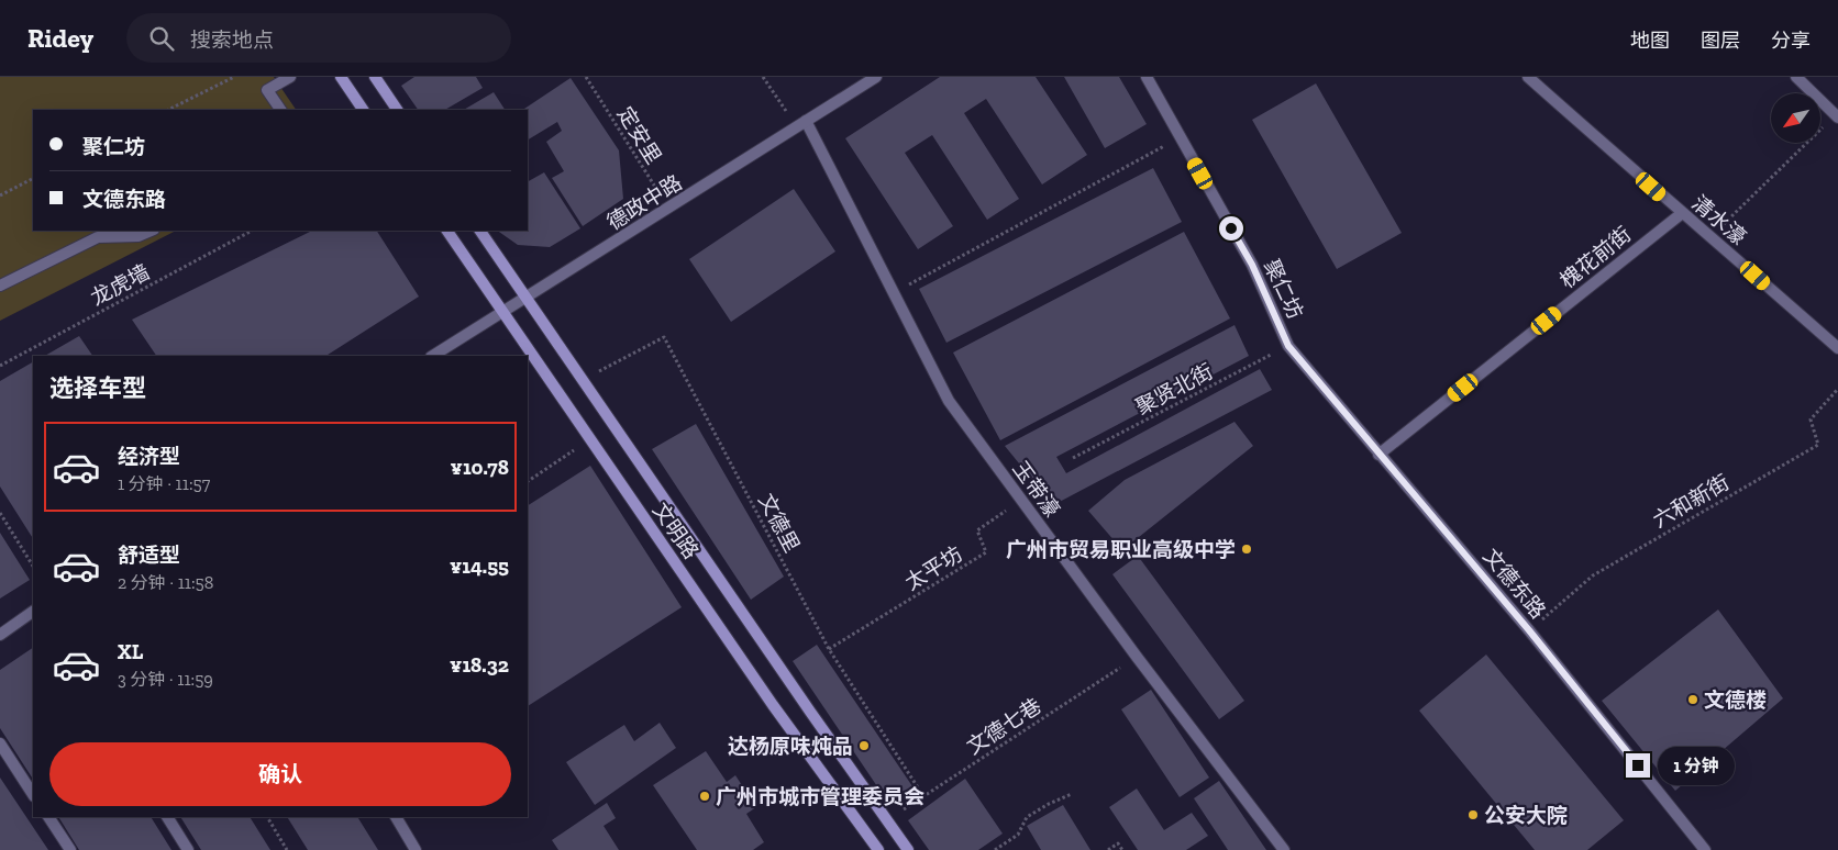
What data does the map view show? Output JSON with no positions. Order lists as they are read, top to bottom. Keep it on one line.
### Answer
{"streets":{"main road":["文明路"],"street":["德政中路","清水濠","槐花前街","聚仁坊","玉带濠","文德东路"],"path":["定安里","龙虎墙","聚贤北街","六和新街","文德里","太平坊","文德七巷"]},"crossings":[["定安里","德政中路"],["德政中路","玉带濠"],["德政中路","文明路"],["清水濠","槐花前街"],["槐花前街","文德东路"],["聚仁坊","聚贤北街"],["聚仁坊","文德东路"],["聚贤北街","文德东路"],["玉带濠","太平坊"],["玉带濠","文德七巷"],["六和新街","文德东路"],["文德里","文明路"],["文德里","太平坊"],["文德里","文德七巷"],["文明路","文德七巷"]],"places":["广州市贸易职业高级中学","文德楼","达杨原味炖品","广州市城市管理委员会","公安大院"],"north":"bottom left","page":{"header":"Ridey","search":"搜索地点","nav":["地图","图层","分享"],"banner":["聚仁坊","文德东路"],"heading":"选择车型","list":[{"name":"经济型","note":"1 分钟 · 11:57","value":"¥10.78"},{"name":"舒适型","note":"2 分钟 · 11:58","value":"¥14.55"},{"name":"XL","note":"3 分钟 · 11:59","value":"¥18.32"}],"buttons":"确认","bubble":"1 分钟"}}
